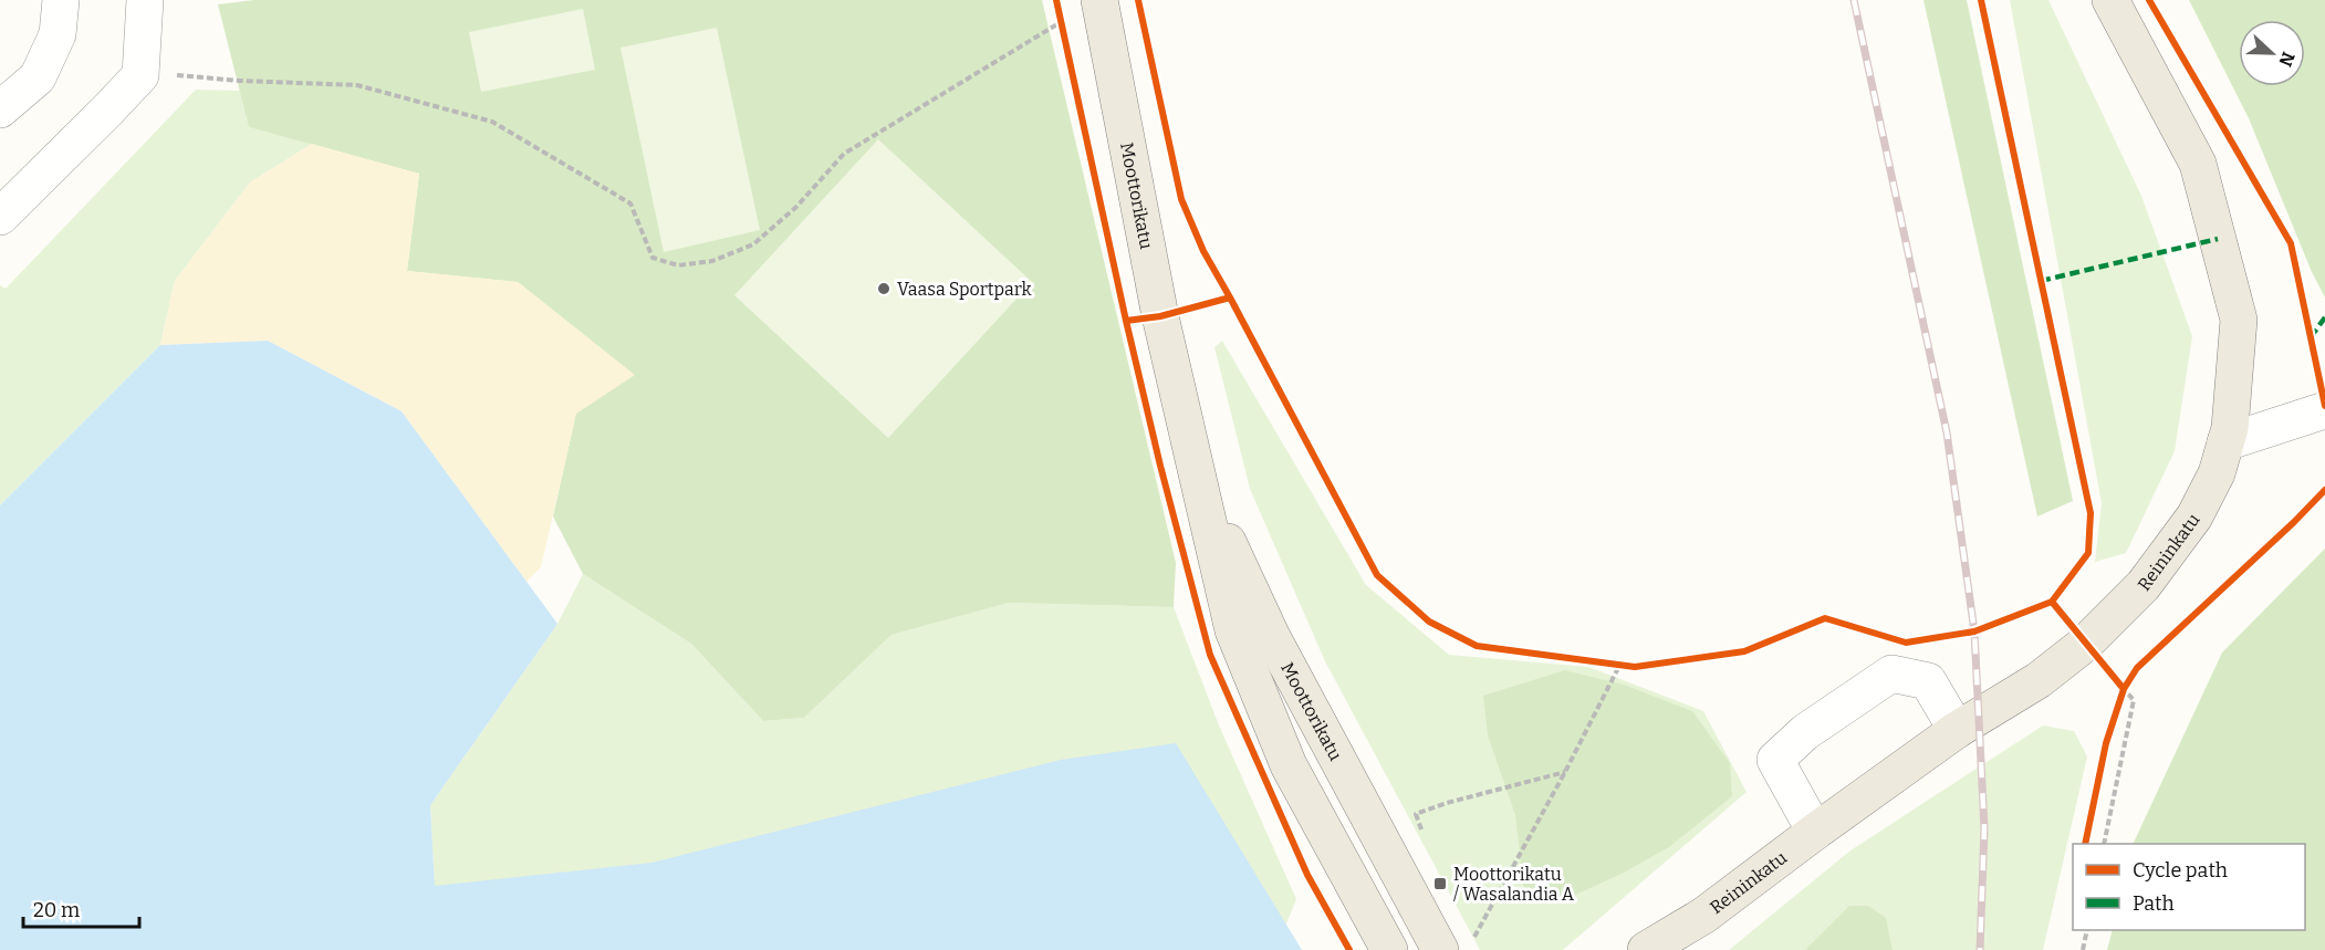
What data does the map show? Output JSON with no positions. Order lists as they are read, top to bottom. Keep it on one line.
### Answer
{"streets":{"main road":["Moottorikatu","Reininkatu"]},"places":{"other":["Vaasa Sportpark"],"transit":["Moottorikatu / Wasalandia A"]},"legend":["Cycle path","Path"],"scale_bar":"20 m","north":"right"}
